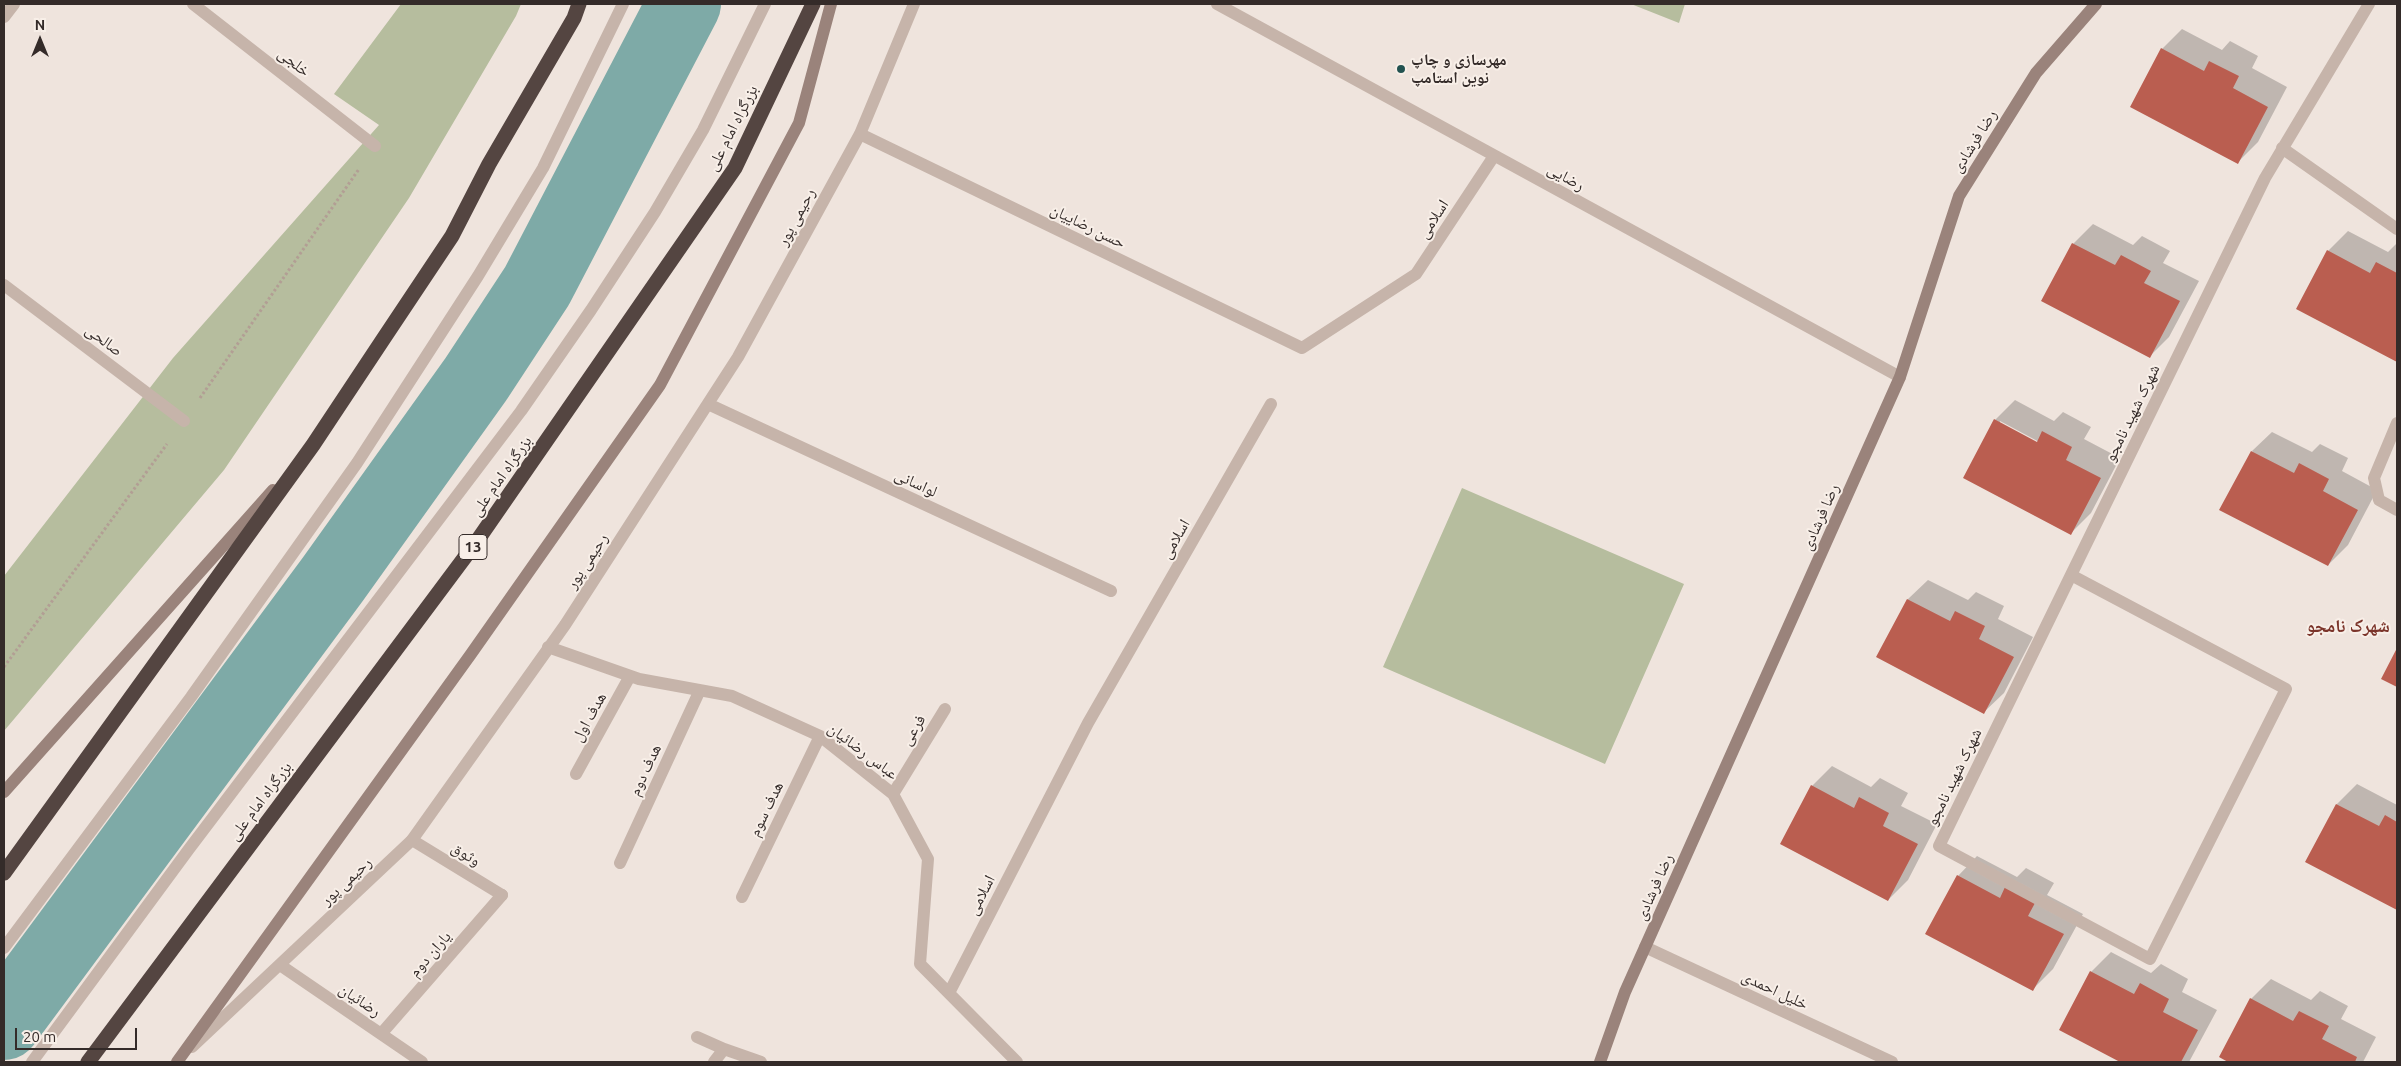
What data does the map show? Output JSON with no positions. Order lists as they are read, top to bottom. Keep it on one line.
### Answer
{"streets":{"highway":["بزرگراه امام علی","13"],"main road":["رضا فرشادی"],"street":["خلجی","رضایی","رحیمی پور","اسلامی","حسن رضاییان","صالحی","شهرک شهید نامجو","لواسانی","هدف اول","فرعی","عباس رضائیان","هدف دوم","هدف سوم","وثوق","یاران دوم","خلیل احمدی","رضائیان"]},"crossings":[["رضا فرشادی","رضایی"],["رضا فرشادی","خلیل احمدی"],["رضایی","اسلامی"],["رحیمی پور","حسن رضاییان"],["رحیمی پور","لواسانی"],["رحیمی پور","عباس رضائیان"],["رحیمی پور","وثوق"],["رحیمی پور","رضائیان"],["اسلامی","حسن رضاییان"],["اسلامی","عباس رضائیان"],["هدف اول","عباس رضائیان"],["فرعی","عباس رضائیان"],["عباس رضائیان","هدف دوم"],["عباس رضائیان","هدف سوم"],["وثوق","یاران دوم"],["یاران دوم","رضائیان"]],"districts":["شهرک نامجو"],"places":["مهرسازی و چاپ نوین استامپ"],"scale_bar":"20 m","north":"top"}
